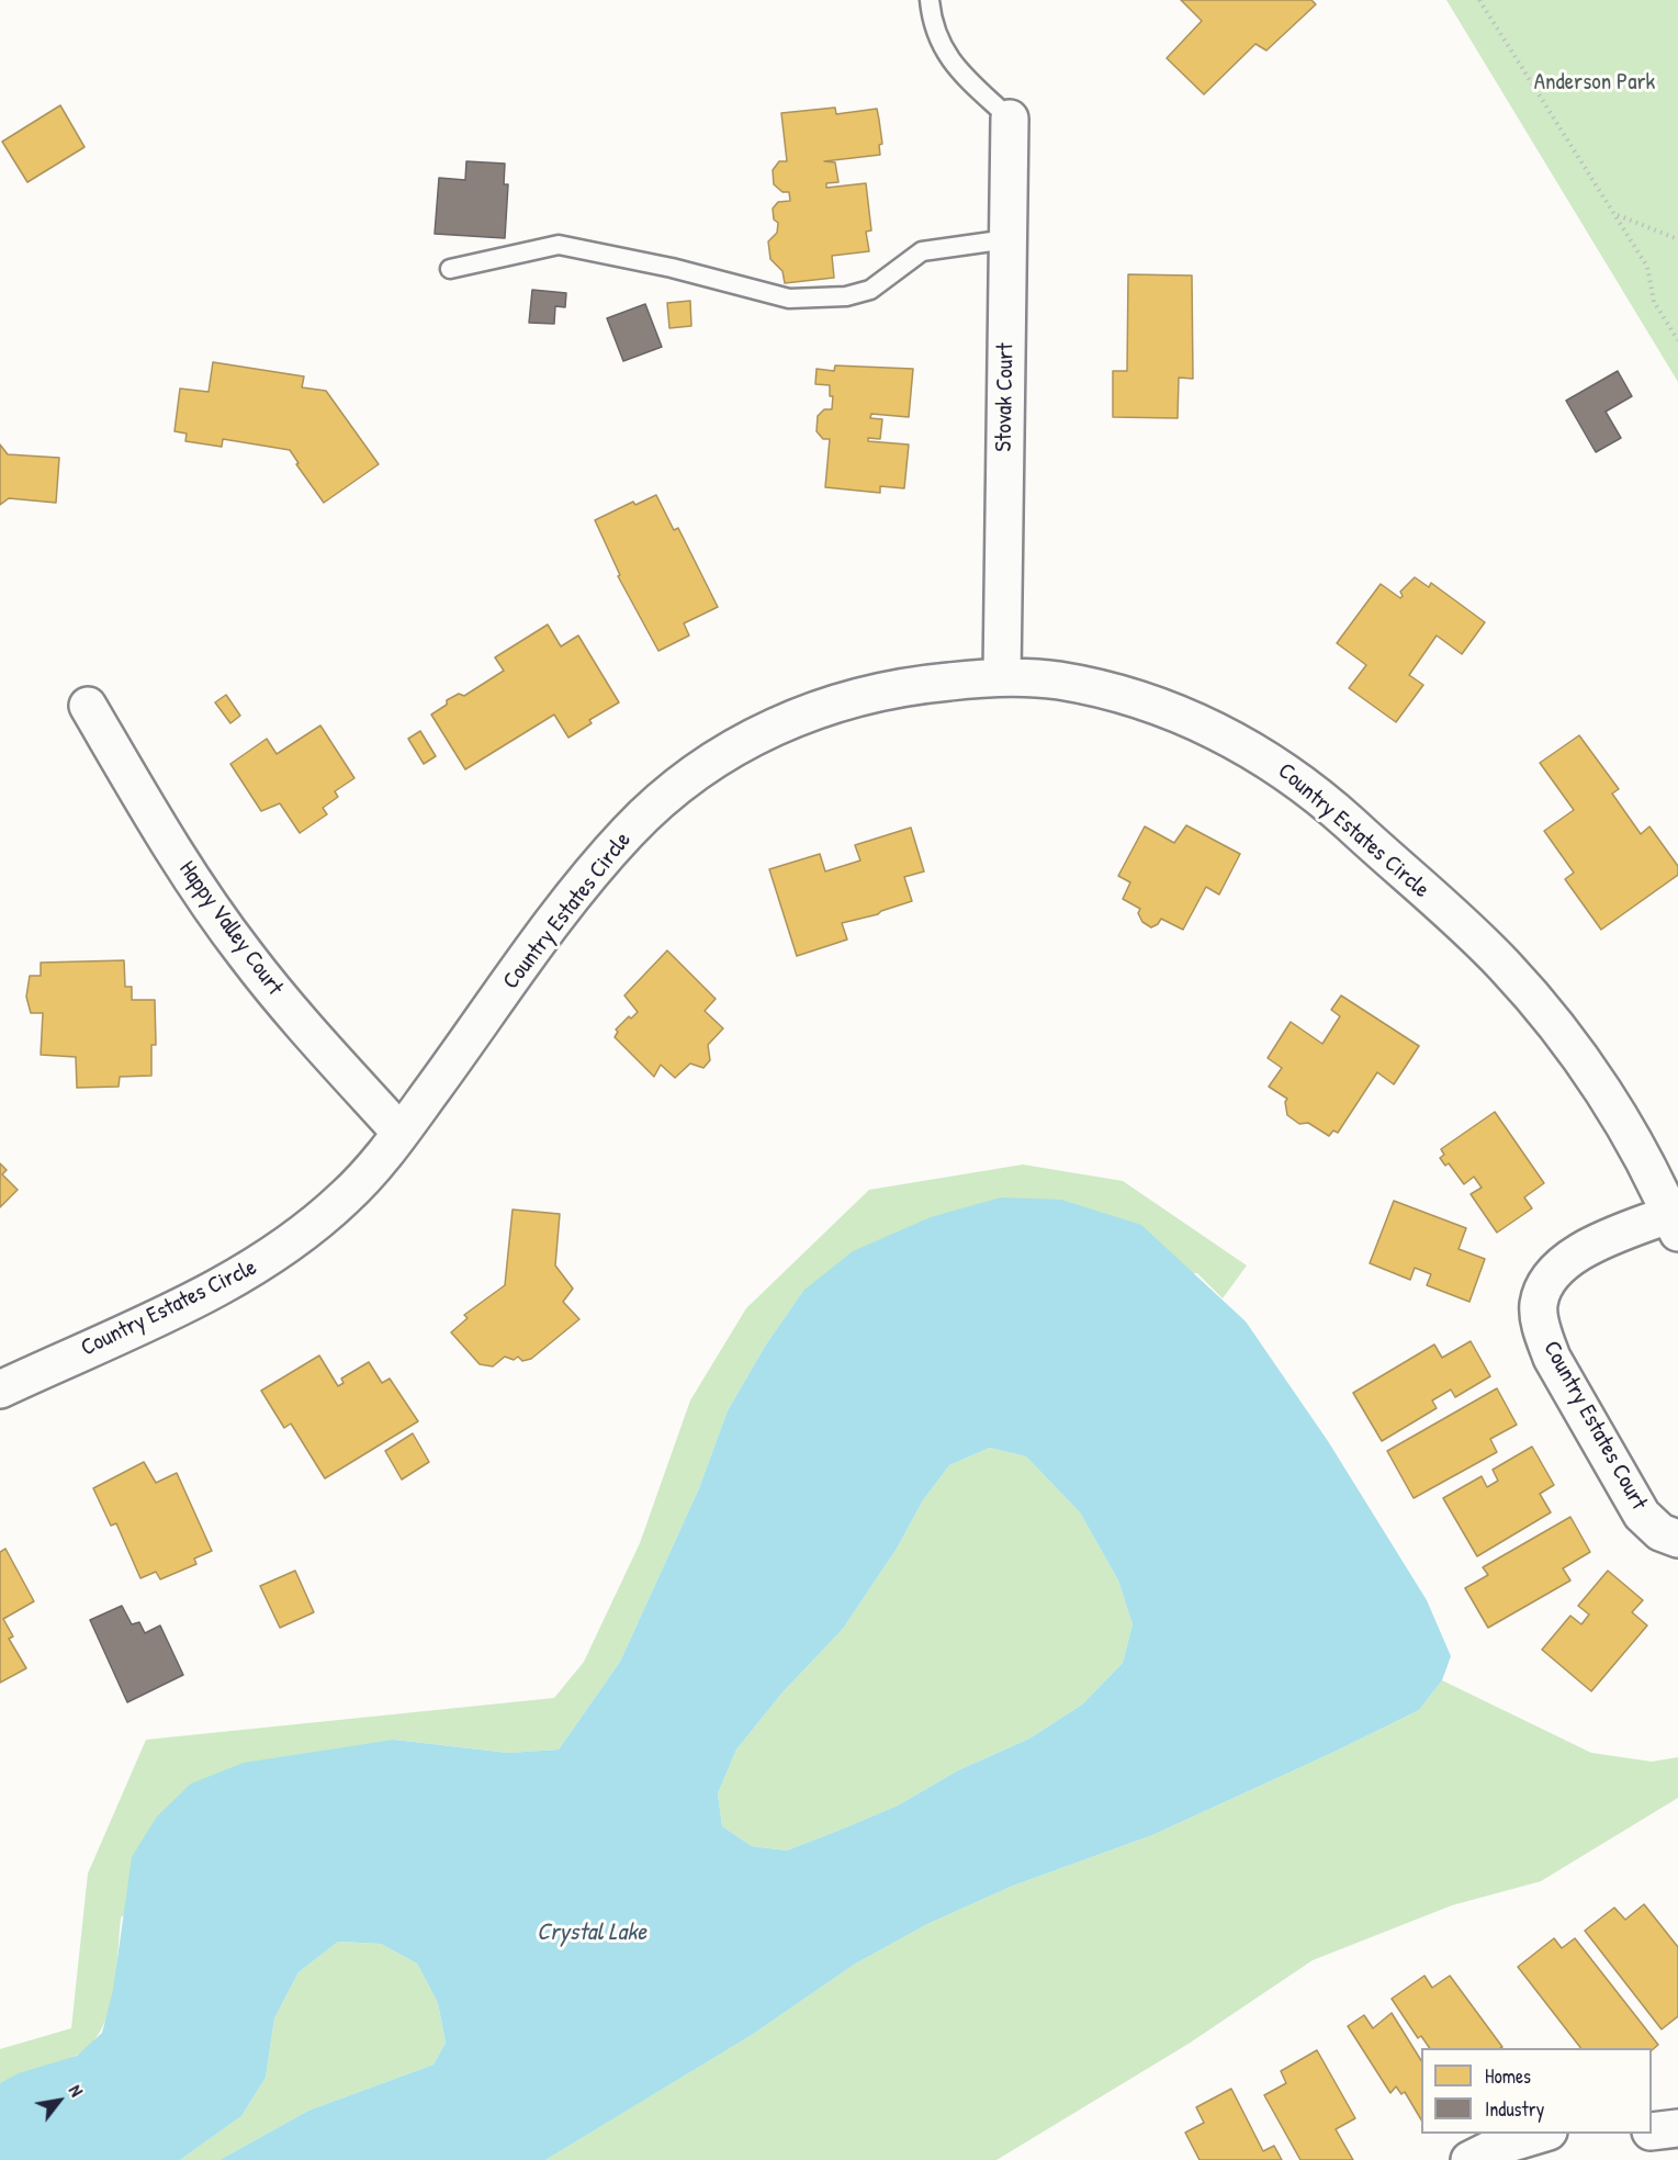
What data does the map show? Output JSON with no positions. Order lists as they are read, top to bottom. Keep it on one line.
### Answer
{"streets":{"street":["Stovak Court","Country Estates Circle","Happy Valley Court","Country Estates Court"]},"crossings":[["Stovak Court","Country Estates Circle"],["Country Estates Circle","Happy Valley Court"],["Country Estates Circle","Country Estates Court"]],"water":["Crystal Lake"],"parks":["Anderson Park"],"legend":["Homes","Industry"],"north":"top right"}
